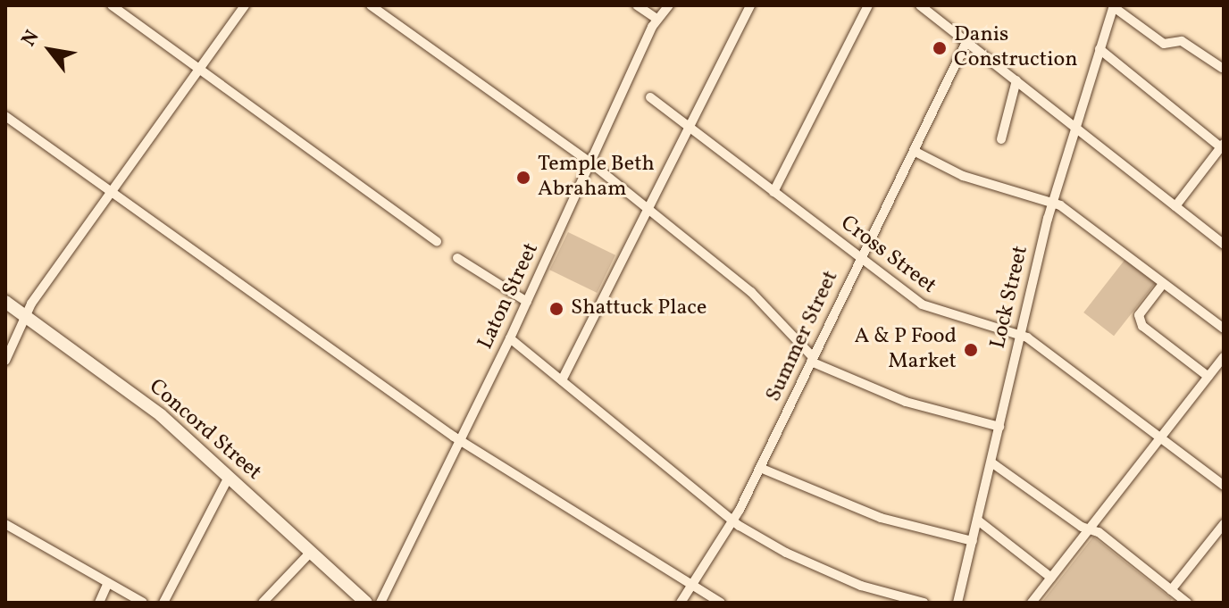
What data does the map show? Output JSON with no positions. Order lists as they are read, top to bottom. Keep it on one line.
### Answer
{"streets":{"main road":["Concord Street"],"street":["Cross Street","Laton Street","Lock Street","Summer Street"]},"crossings":[["Cross Street","Lock Street"],["Cross Street","Summer Street"]],"places":["Danis Construction","Temple Beth Abraham","Shattuck Place","A & P Food Market"],"north":"top left"}
